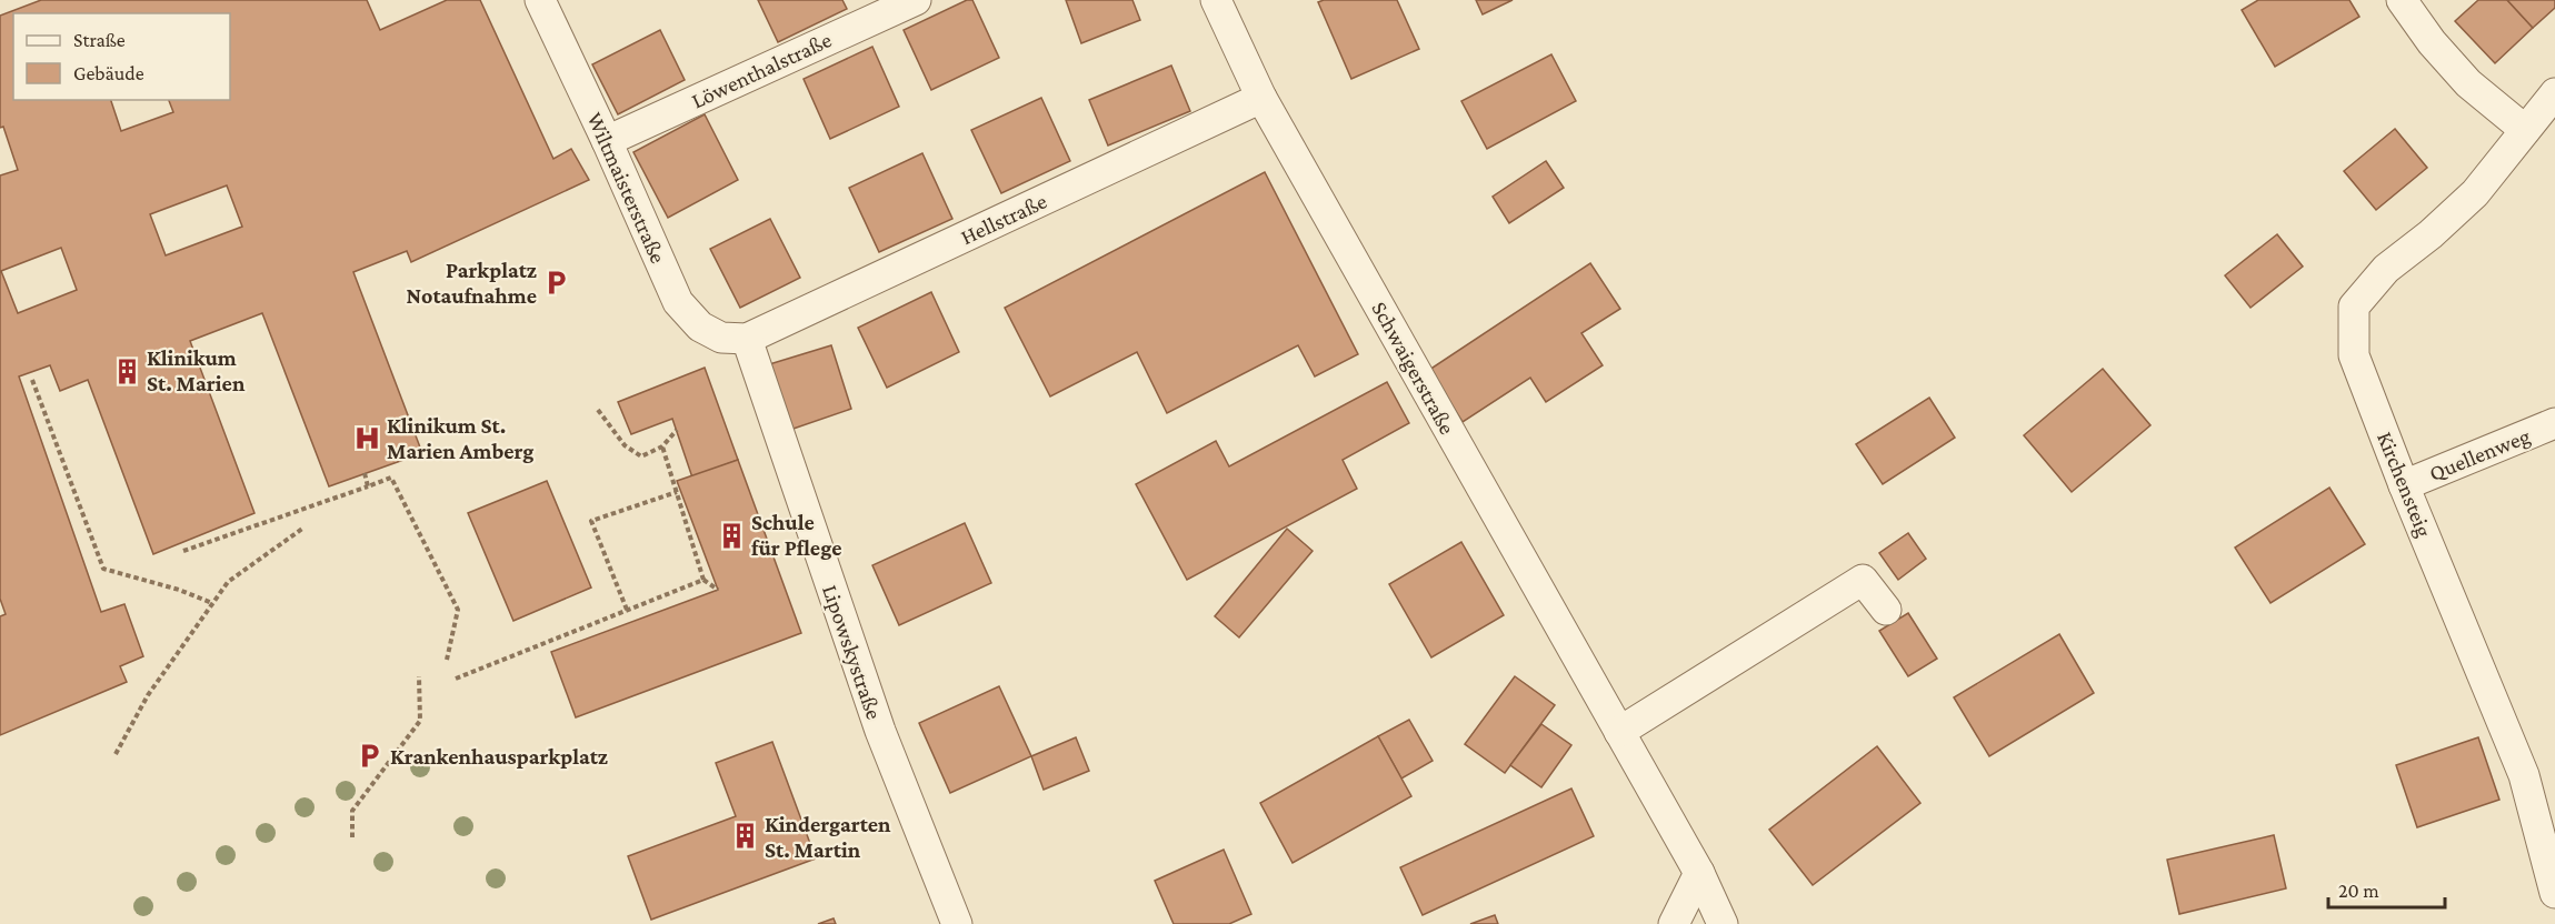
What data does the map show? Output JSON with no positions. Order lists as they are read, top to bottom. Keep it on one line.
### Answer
{"streets":{"street":["Löwenthalstraße","Wiltmaisterstraße","Hellstraße","Schwaigerstraße","Quellenweg","Kirchensteig","Lipowskystraße"]},"crossings":[["Löwenthalstraße","Wiltmaisterstraße"],["Wiltmaisterstraße","Hellstraße"],["Wiltmaisterstraße","Lipowskystraße"],["Hellstraße","Schwaigerstraße"],["Hellstraße","Lipowskystraße"],["Quellenweg","Kirchensteig"]],"places":{"parking":["Parkplatz Notaufnahme","Krankenhausparkplatz"],"building":["Klinikum St. Marien","Schule für Pflege","Kindergarten St. Martin"],"hospital":["Klinikum St. Marien Amberg"]},"legend":["Straße","Gebäude"],"scale_bar":"20 m"}
